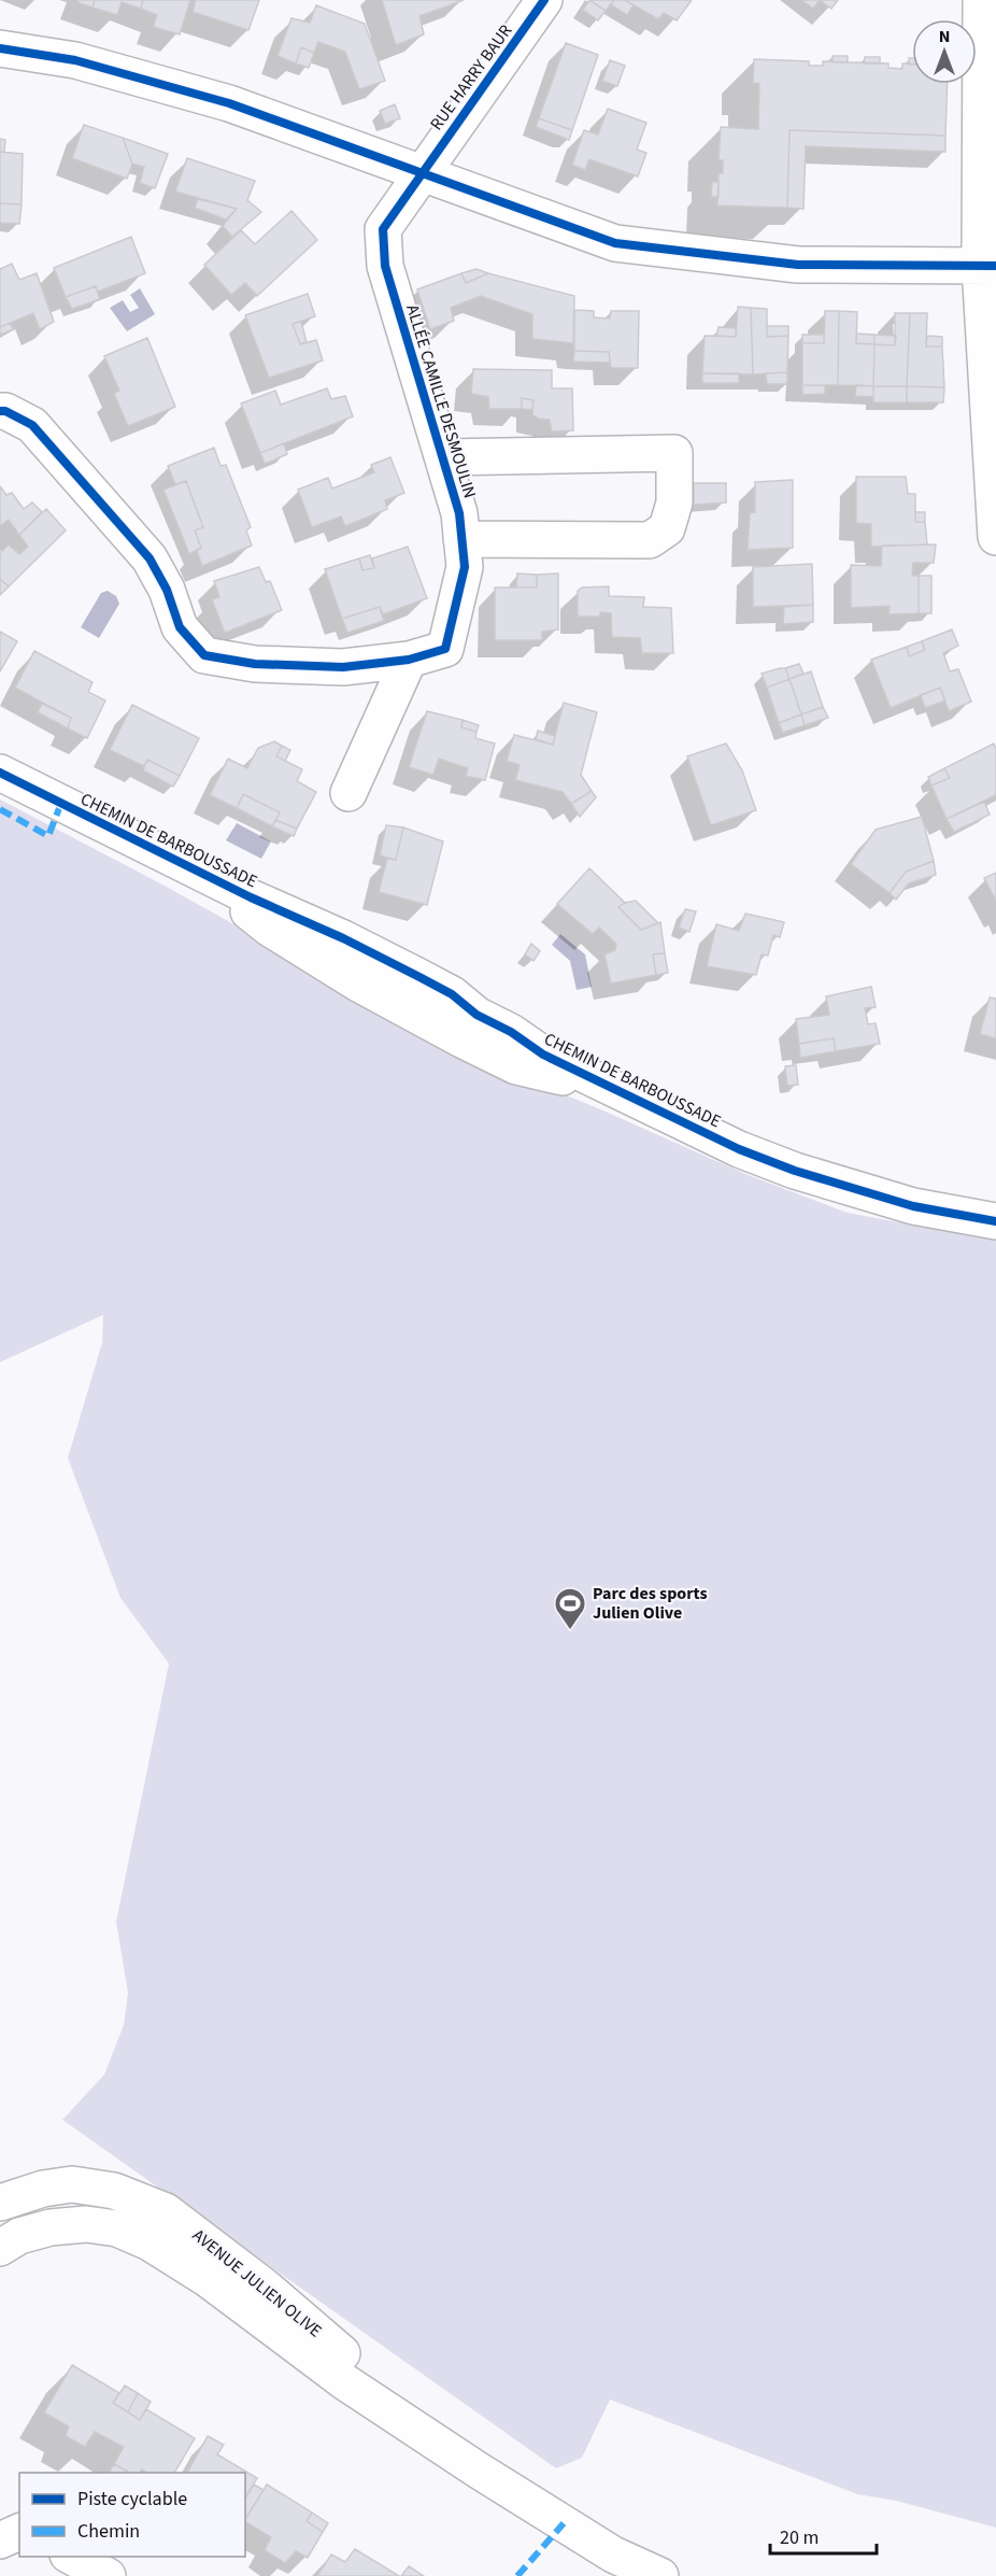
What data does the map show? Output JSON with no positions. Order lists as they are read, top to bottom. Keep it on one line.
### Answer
{"streets":{"street":["RUE HARRY BAUR","ALLÉE CAMILLE DESMOULIN","CHEMIN DE BARBOUSSADE","AVENUE JULIEN OLIVE"]},"crossings":[["RUE HARRY BAUR","ALLÉE CAMILLE DESMOULIN"]],"places":{"sports":["Parc des sports Julien Olive"]},"legend":["Piste cyclable","Chemin"],"scale_bar":"20 m","north":"top"}
